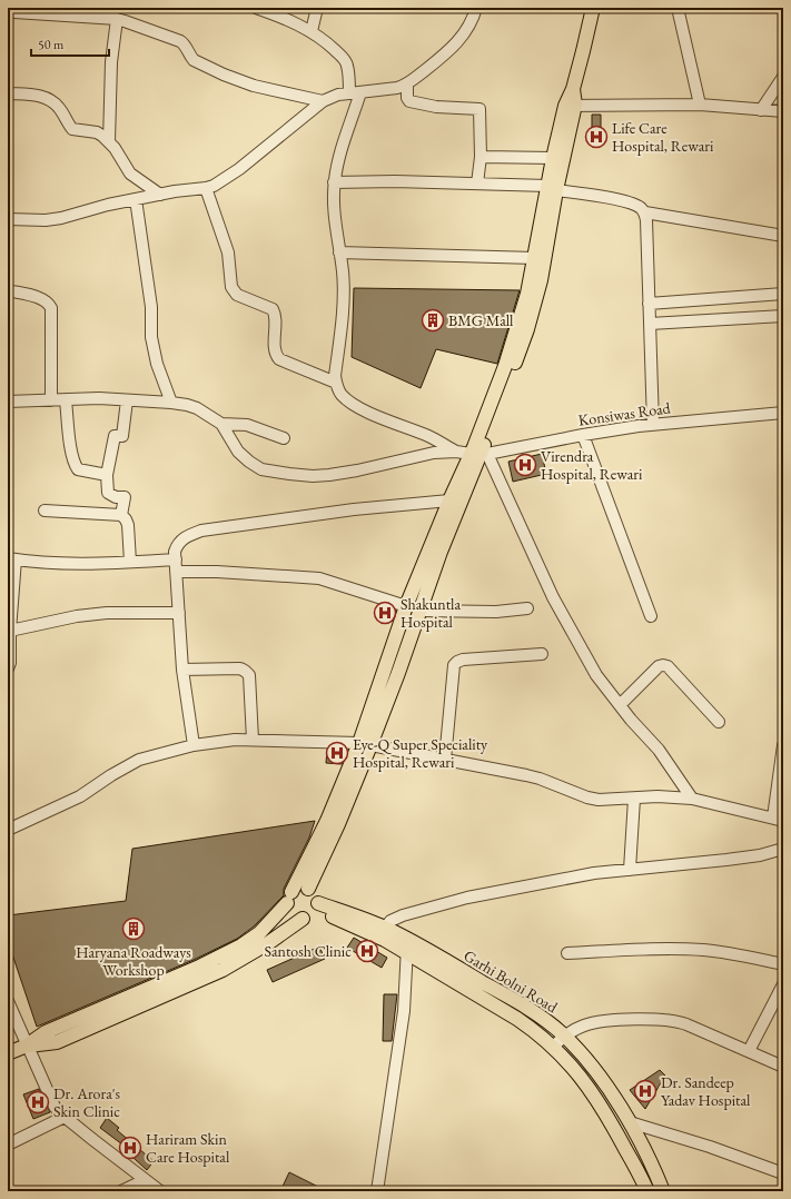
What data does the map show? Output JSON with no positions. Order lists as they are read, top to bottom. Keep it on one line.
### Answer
{"streets":{"main road":["Garhi Bolni Road"],"street":["Konsiwas Road"]},"places":{"hospital":["Life Care Hospital, Rewari","Virendra Hospital, Rewari","Shakuntla Hospital","Eye-Q Super Speciality Hospital, Rewari","Santosh Clinic","Dr. Sandeep Yadav Hospital","Dr. Arora's Skin Clinic","Hariram Skin Care Hospital"],"building":["BMG Mall","Haryana Roadways Workshop"]},"scale_bar":"50 m"}
